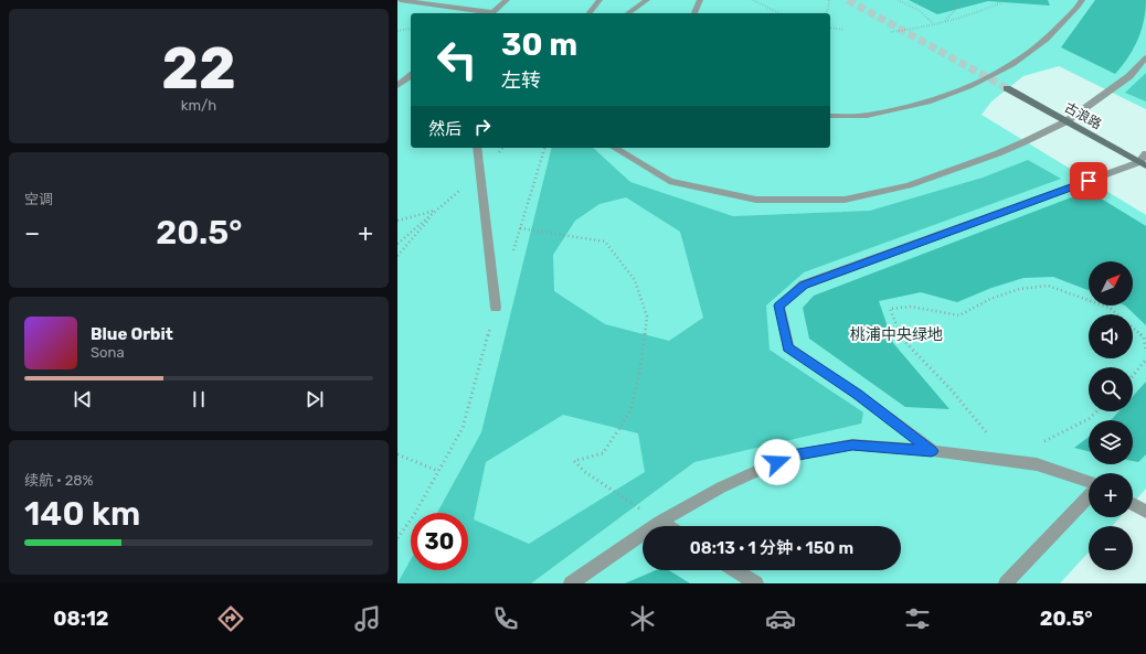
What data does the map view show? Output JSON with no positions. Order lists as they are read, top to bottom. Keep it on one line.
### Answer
{"streets":{"main road":["古浪路"]},"parks":["桃浦中央绿地"],"north":"top right","page":{"tile":[["22","km/h"],"空调",["续航 · 28%","140 km"]],"turn":["30 m","左转"],"then":"然后","heat":["−","20.5°","+"],"map_buttons":["+","−"],"song":["Blue Orbit","Sona"],"limit":"30","trip":"08:13 · 1 分钟 · 150 m","tabs":["08:12","20.5°"]}}
